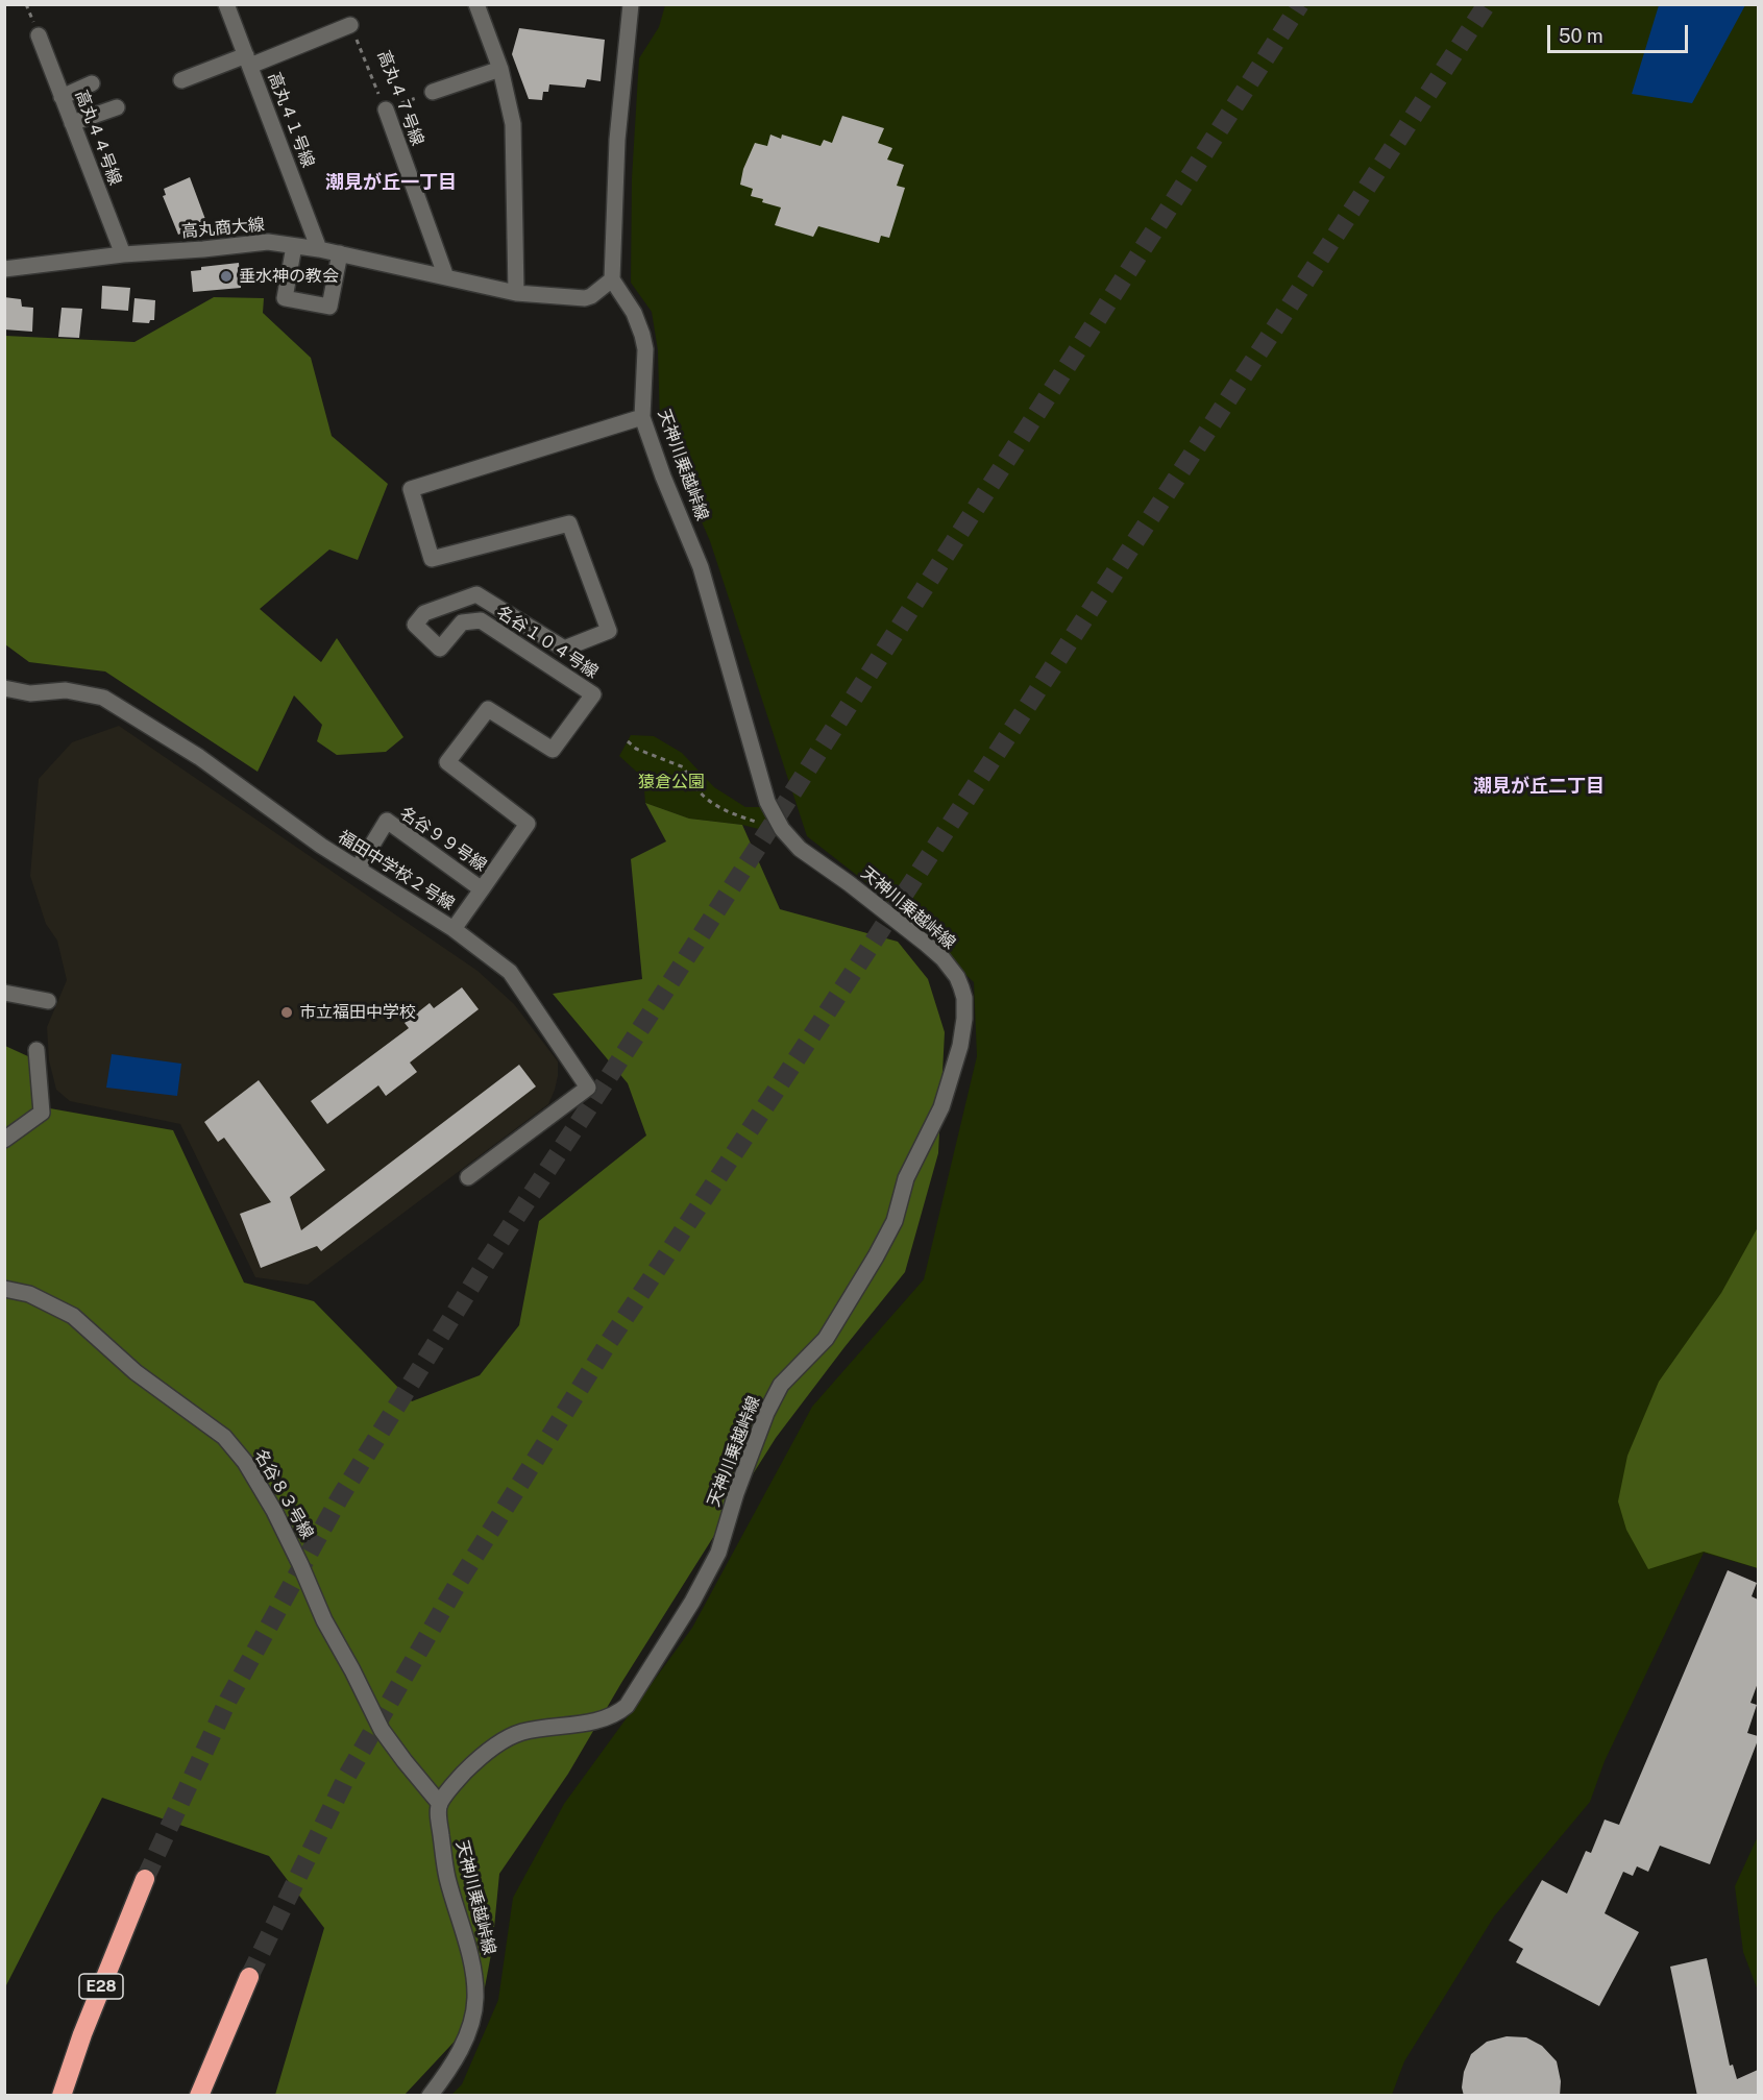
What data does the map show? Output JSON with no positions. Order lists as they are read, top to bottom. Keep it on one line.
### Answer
{"streets":{"highway":["E28"],"street":["高丸４７号線","高丸４１号線","高丸４４号線","高丸商大線","天神川乗越峠線","名谷１０４号線","名谷９９号線","福田中学校２号線","名谷８３号線"]},"crossings":[["高丸４７号線","高丸商大線"],["高丸４１号線","高丸商大線"],["高丸４４号線","高丸商大線"],["天神川乗越峠線","名谷１０４号線"],["天神川乗越峠線","名谷８３号線"],["名谷１０４号線","名谷９９号線"],["名谷９９号線","福田中学校２号線"]],"districts":["潮見が丘一丁目","潮見が丘二丁目"],"parks":["猿倉公園"],"places":["垂水神の教会","市立福田中学校"],"scale_bar":"50 m"}
